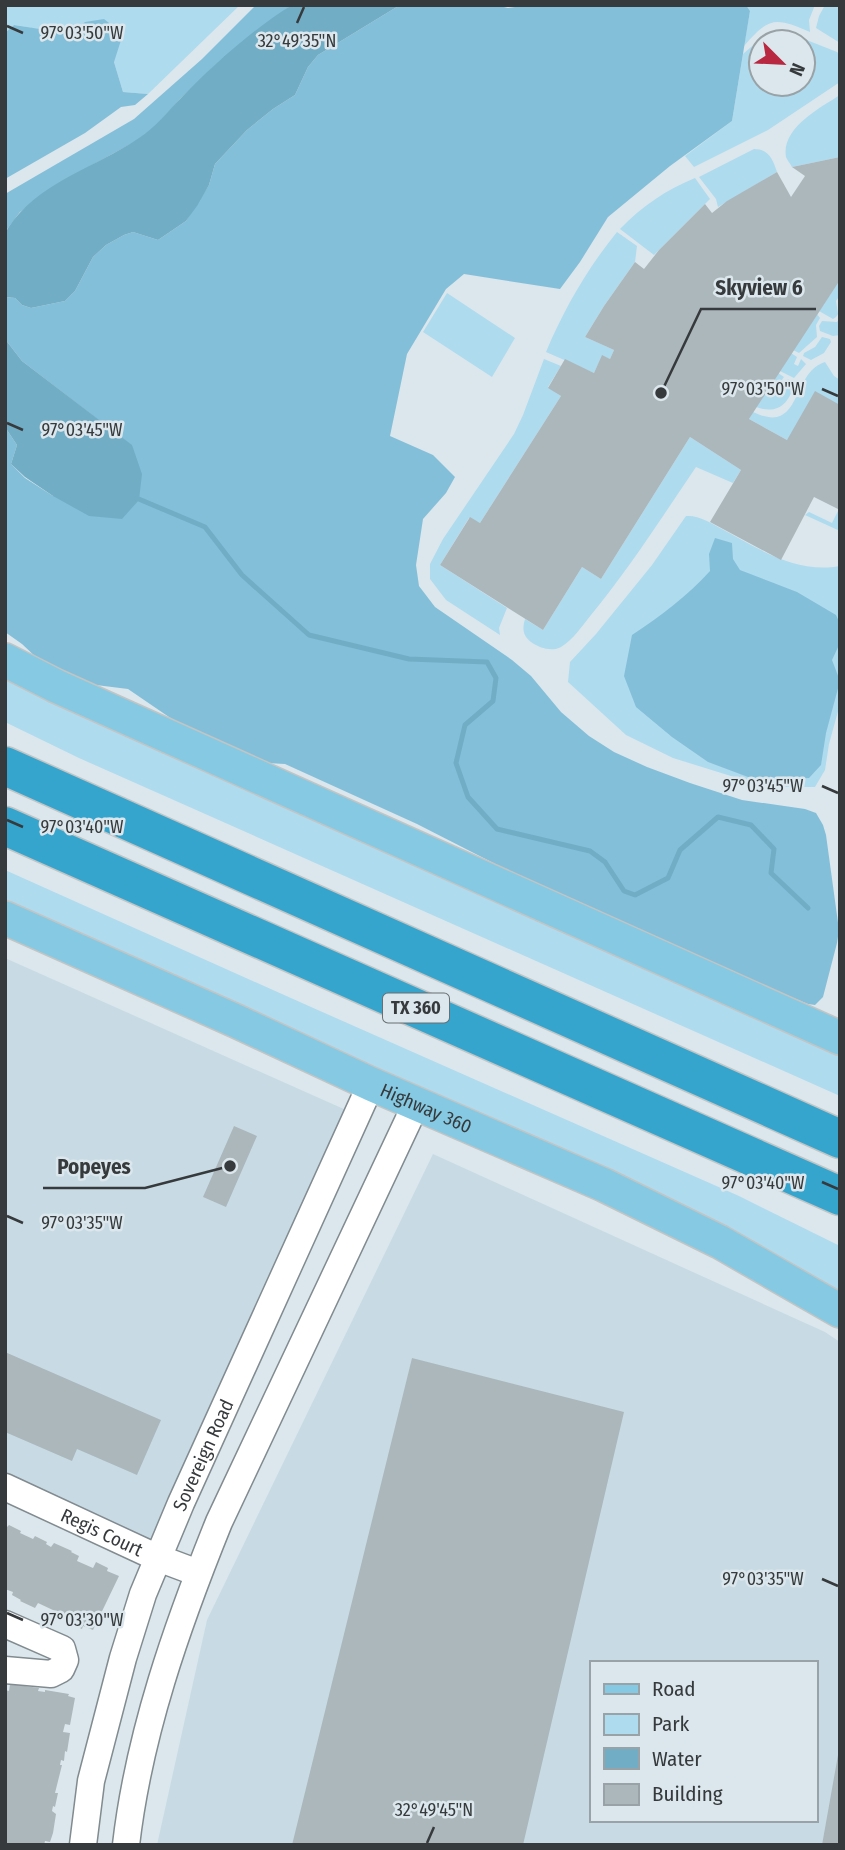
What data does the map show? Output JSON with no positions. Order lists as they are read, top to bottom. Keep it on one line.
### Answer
{"streets":{"highway":["TX 360"],"main road":["Highway 360"],"street":["Sovereign Road","Regis Court"]},"crossings":[["Highway 360","Sovereign Road"],["Sovereign Road","Regis Court"]],"places":["Skyview 6","Popeyes"],"legend":["Road","Park","Water","Building"],"north":"bottom right","coordinates":["97°03'50\"W","32°49'35\"N","97°03'45\"W","97°03'40\"W","97°03'35\"W","97°03'30\"W","32°49'45\"N"]}
